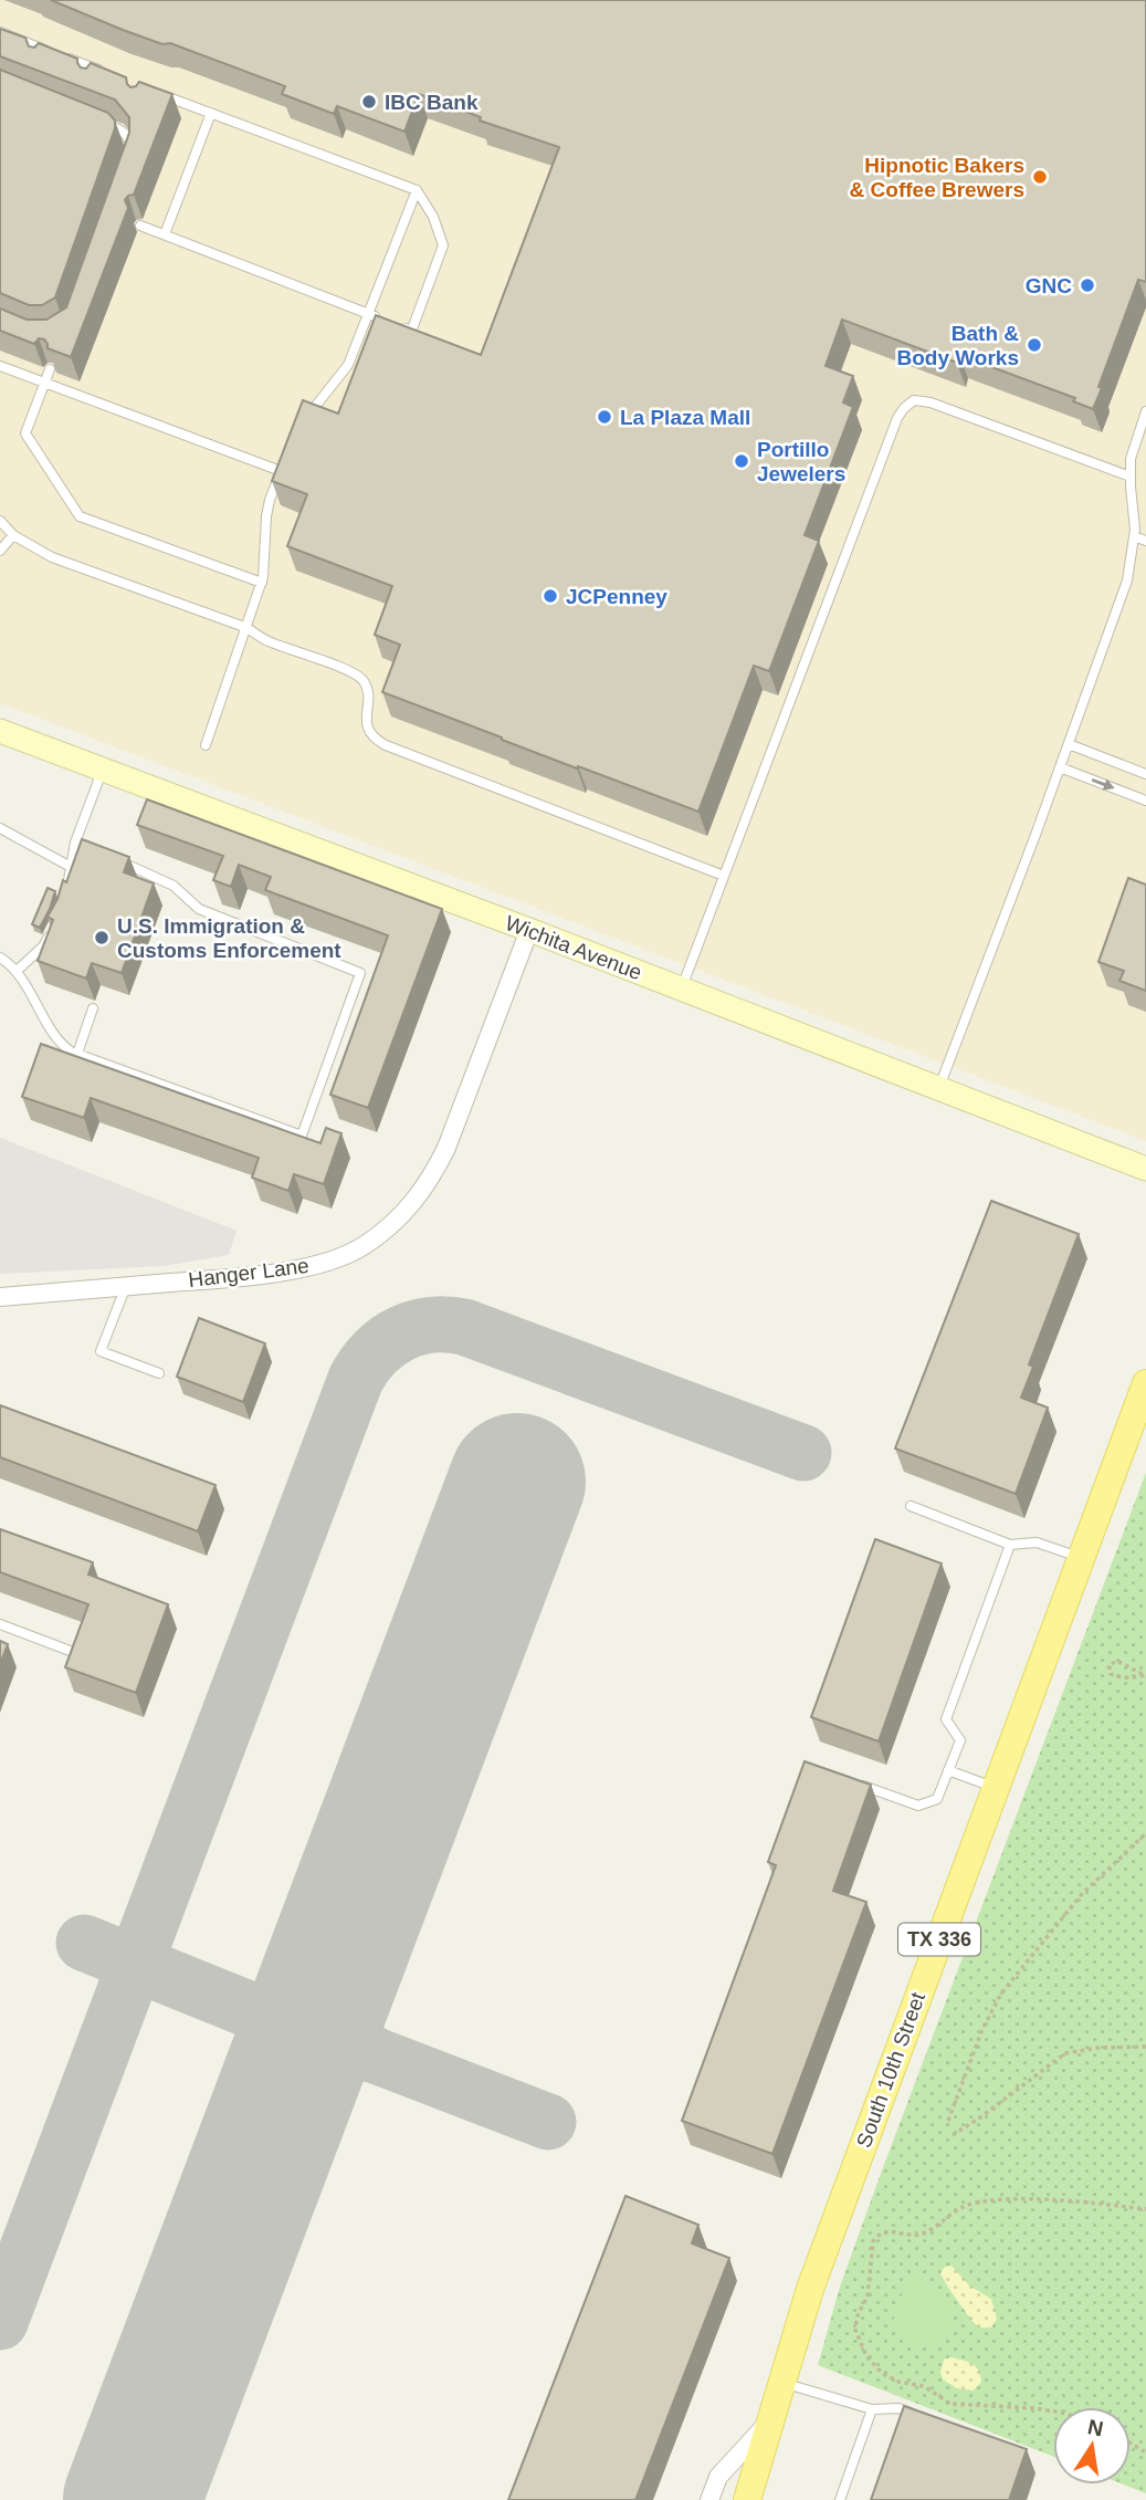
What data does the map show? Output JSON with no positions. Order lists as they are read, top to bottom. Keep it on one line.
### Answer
{"streets":{"main road":["Wichita Avenue","TX 336","South 10th Street"],"street":["Hanger Lane"]},"crossings":[["Wichita Avenue","Hanger Lane"]],"places":["IBC Bank","Hipnotic Bakers & Coffee Brewers","GNC","Bath & Body Works","La Plaza Mall","Portillo Jewelers","JCPenney","U.S. Immigration & Customs Enforcement"],"north":"top"}
